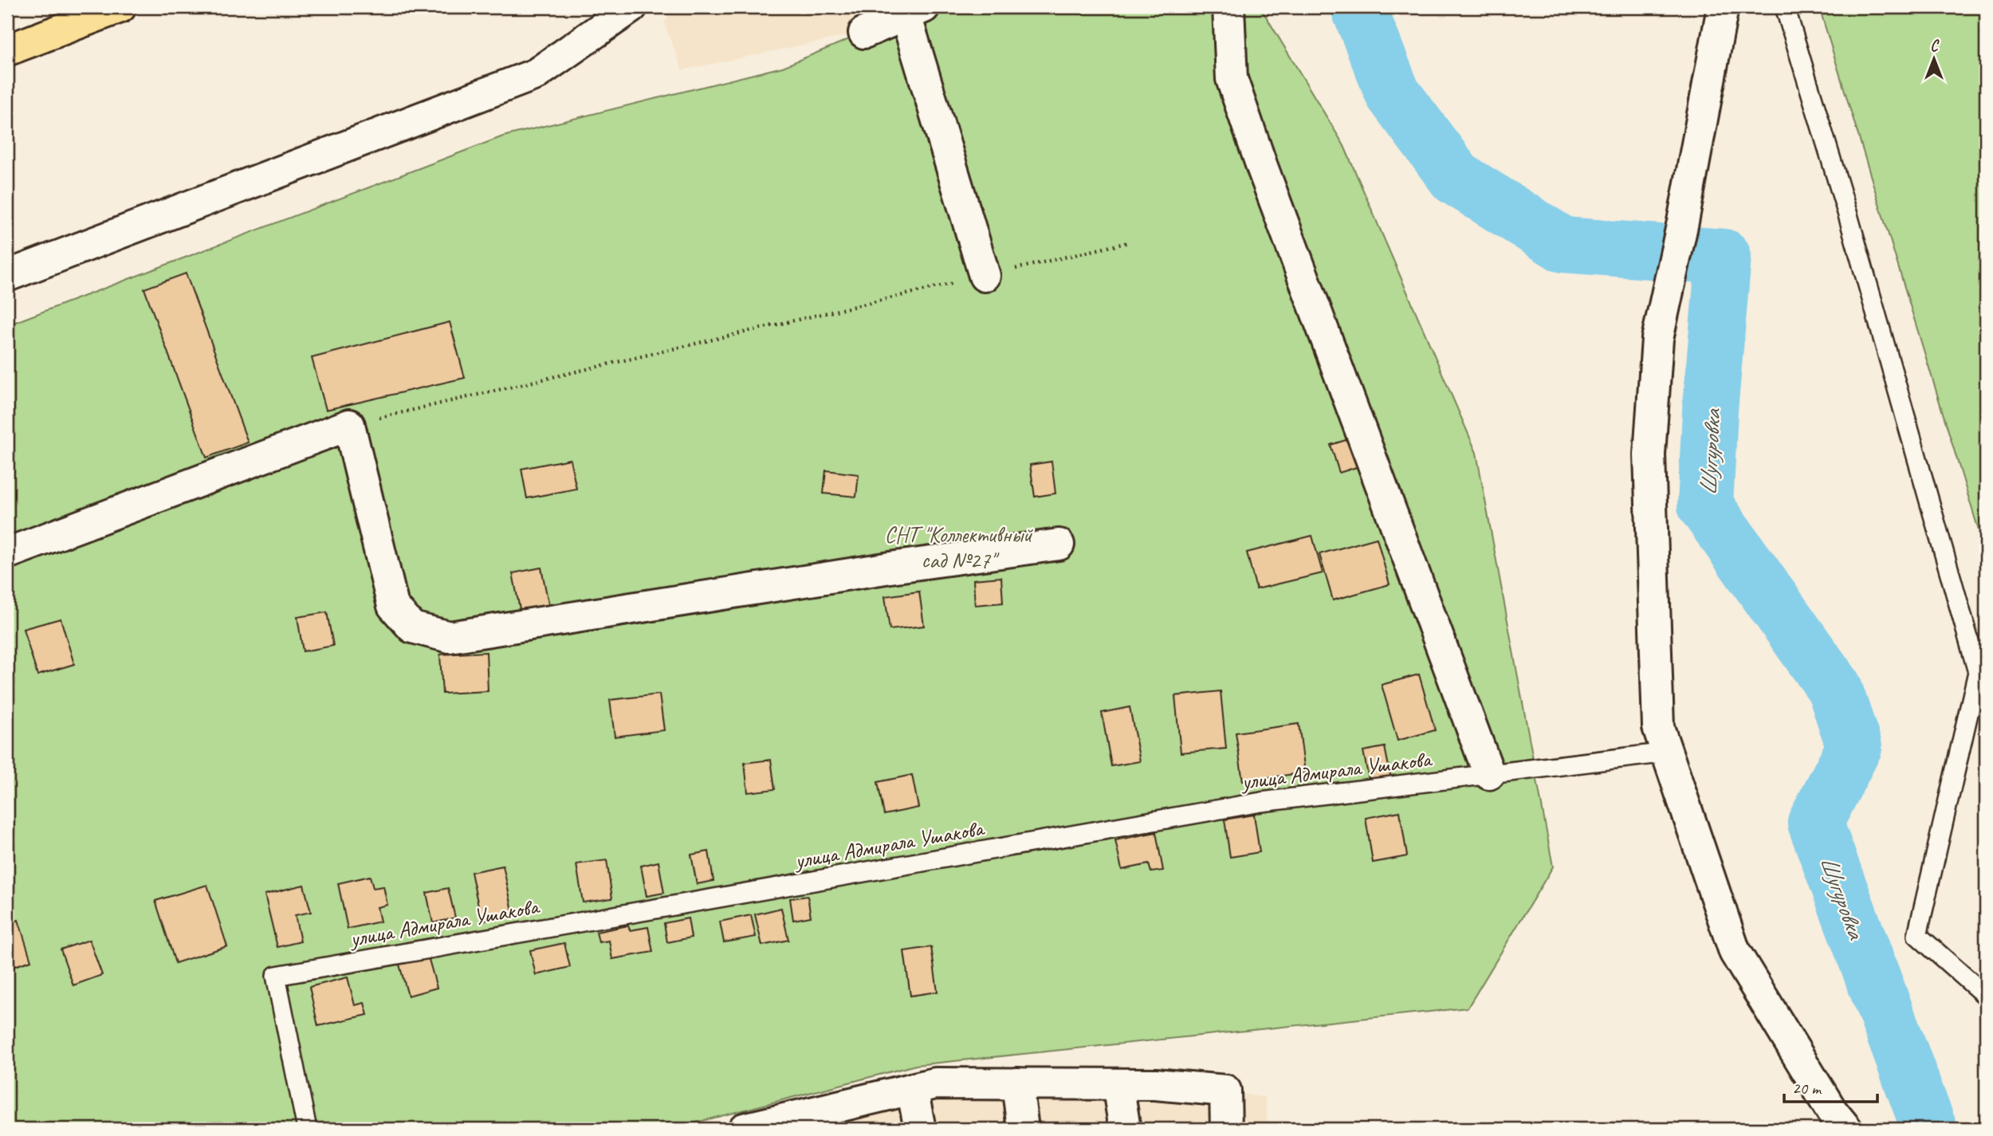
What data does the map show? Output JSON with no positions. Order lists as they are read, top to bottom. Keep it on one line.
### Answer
{"streets":{"lane":["улица Адмирала Ушакова"]},"water":["Шугуровка"],"parks":["СНТ \"Коллективный сад №27\""],"scale_bar":"20 m","north":"top"}
